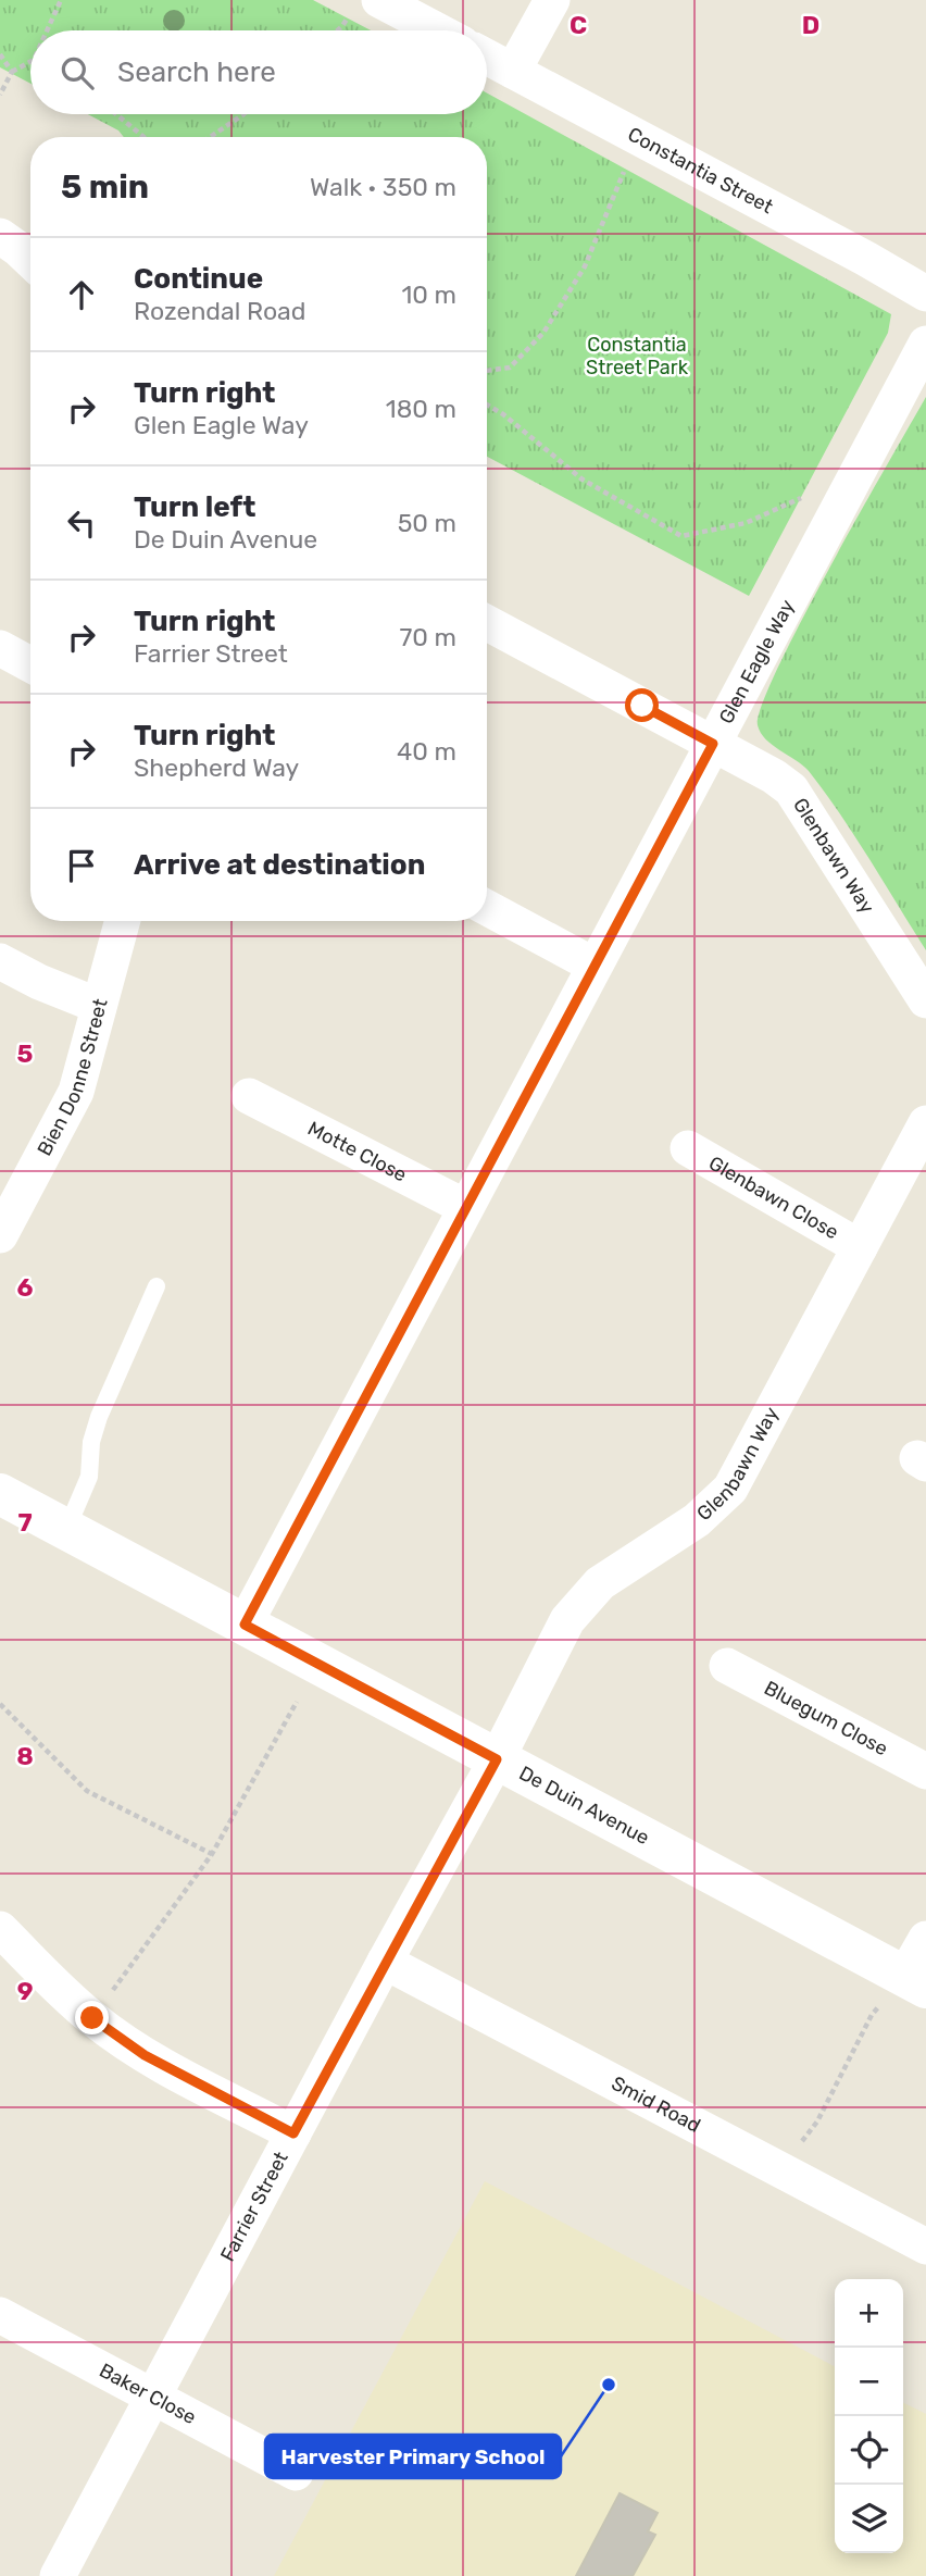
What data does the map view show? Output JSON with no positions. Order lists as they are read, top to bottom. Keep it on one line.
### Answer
{"streets":{"street":["Constantia Street","Glen Eagle Way","Glenbawn Way","Bien Donne Street","Motte Close","Glenbawn Close","Bluegum Close","De Duin Avenue","Smid Road","Farrier Street","Baker Close"]},"crossings":[["Glen Eagle Way","Glenbawn Way"],["Glen Eagle Way","Motte Close"],["Glen Eagle Way","De Duin Avenue"],["Glenbawn Way","Glenbawn Close"],["Glenbawn Way","De Duin Avenue"],["Glenbawn Way","Farrier Street"],["De Duin Avenue","Farrier Street"],["Smid Road","Farrier Street"],["Farrier Street","Baker Close"]],"parks":["Constantia Street Park"],"places":["Harvester Primary School"],"page":{"search":"Search here","heading":["5 min","Walk · 350 m"],"list":[["Continue","Rozendal Road","10 m"],["Turn right","Glen Eagle Way","180 m"],["Turn left","De Duin Avenue","50 m"],["Turn right","Farrier Street","70 m"],["Turn right","Shepherd Way","40 m"],"Arrive at destination"],"map_buttons":["+","−"]},"grid":{"columns":["C","D"],"rows":["5","6","7","8","9"]}}
